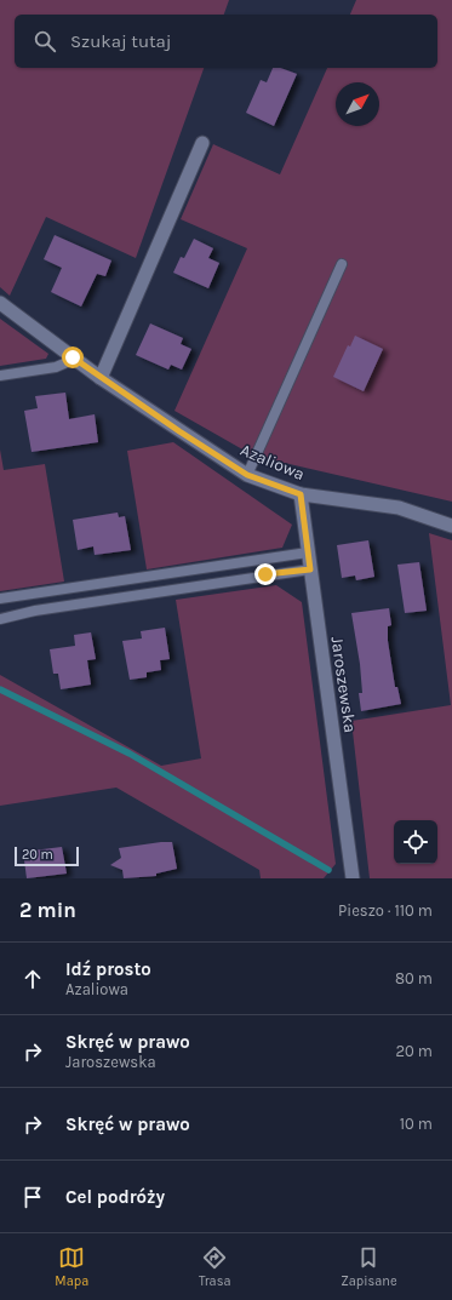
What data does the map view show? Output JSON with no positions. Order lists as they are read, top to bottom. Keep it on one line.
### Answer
{"streets":{"street":["Azaliowa","Jaroszewska"]},"crossings":[["Azaliowa","Jaroszewska"]],"scale_bar":"20 m","north":"top right","page":{"search":"Szukaj tutaj","scale":"20 m","heading":["2 min","Pieszo · 110 m"],"list":[["Idź prosto","Azaliowa","80 m"],["Skręć w prawo","Jaroszewska","20 m"],["Skręć w prawo","10 m"],"Cel podróży"],"nav":["Mapa","Trasa","Zapisane"]}}
